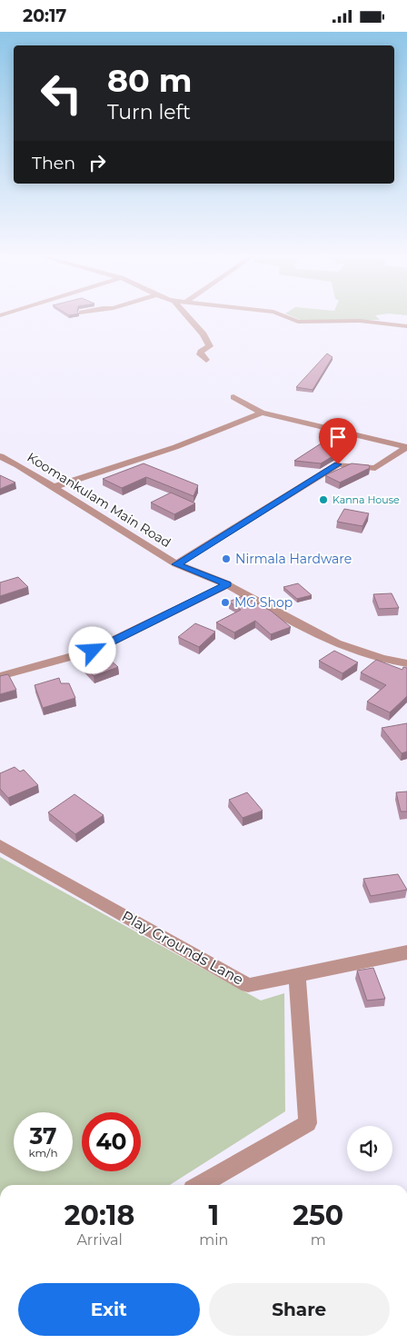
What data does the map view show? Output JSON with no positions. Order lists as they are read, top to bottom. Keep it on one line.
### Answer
{"streets":{"street":["Koomankulam Main Road","Play Grounds Lane"]},"places":["Kanna House","Nirmala Hardware","MG Shop"],"page":{"status":"20:17","turn":["80 m","Turn left"],"then":"Then","speed":"37 km/h","limit":"40","eta":["20:18","Arrival","1","min","250","m"],"buttons":["Exit","Share"]}}
